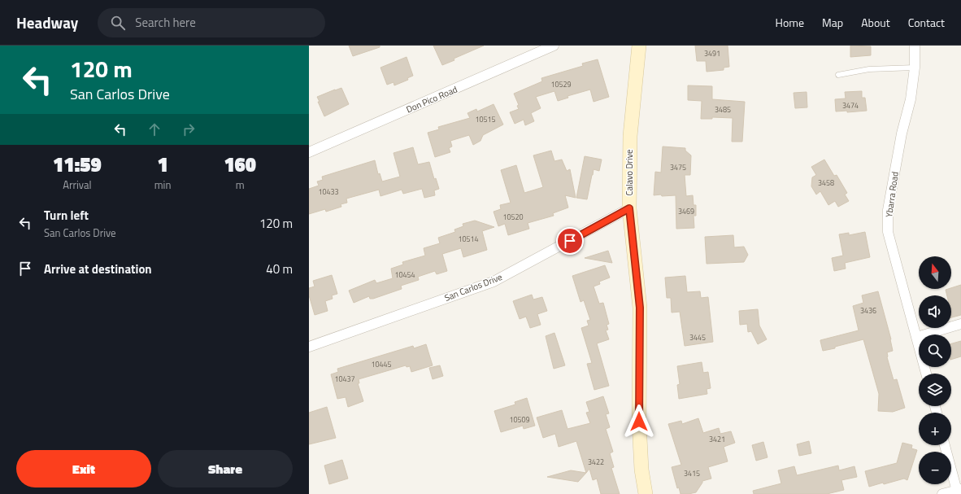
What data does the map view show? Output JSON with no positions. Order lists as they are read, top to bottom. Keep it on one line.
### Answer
{"streets":{"street":["Don Pico Road","Calavo Drive","Ybarra Road","San Carlos Drive"]},"crossings":[["Calavo Drive","San Carlos Drive"]],"house_numbers":["3491","10529","3474","3485","10515","3475","3458","10433","3469","10520","10514","10454","3436","3445","10445","10437","10509","3421","3422","3415"],"north":"top","page":{"header":"Headway","search":"Search here","nav":["Home","Map","About","Contact"],"turn":["120 m","San Carlos Drive"],"eta":["11:59","Arrival","1","min","160","m"],"list":[{"name":"Turn left","note":"San Carlos Drive","value":"120 m"},{"name":"Arrive at destination","value":"40 m"}],"map_buttons":["+","−"],"buttons":["Exit","Share"]}}
